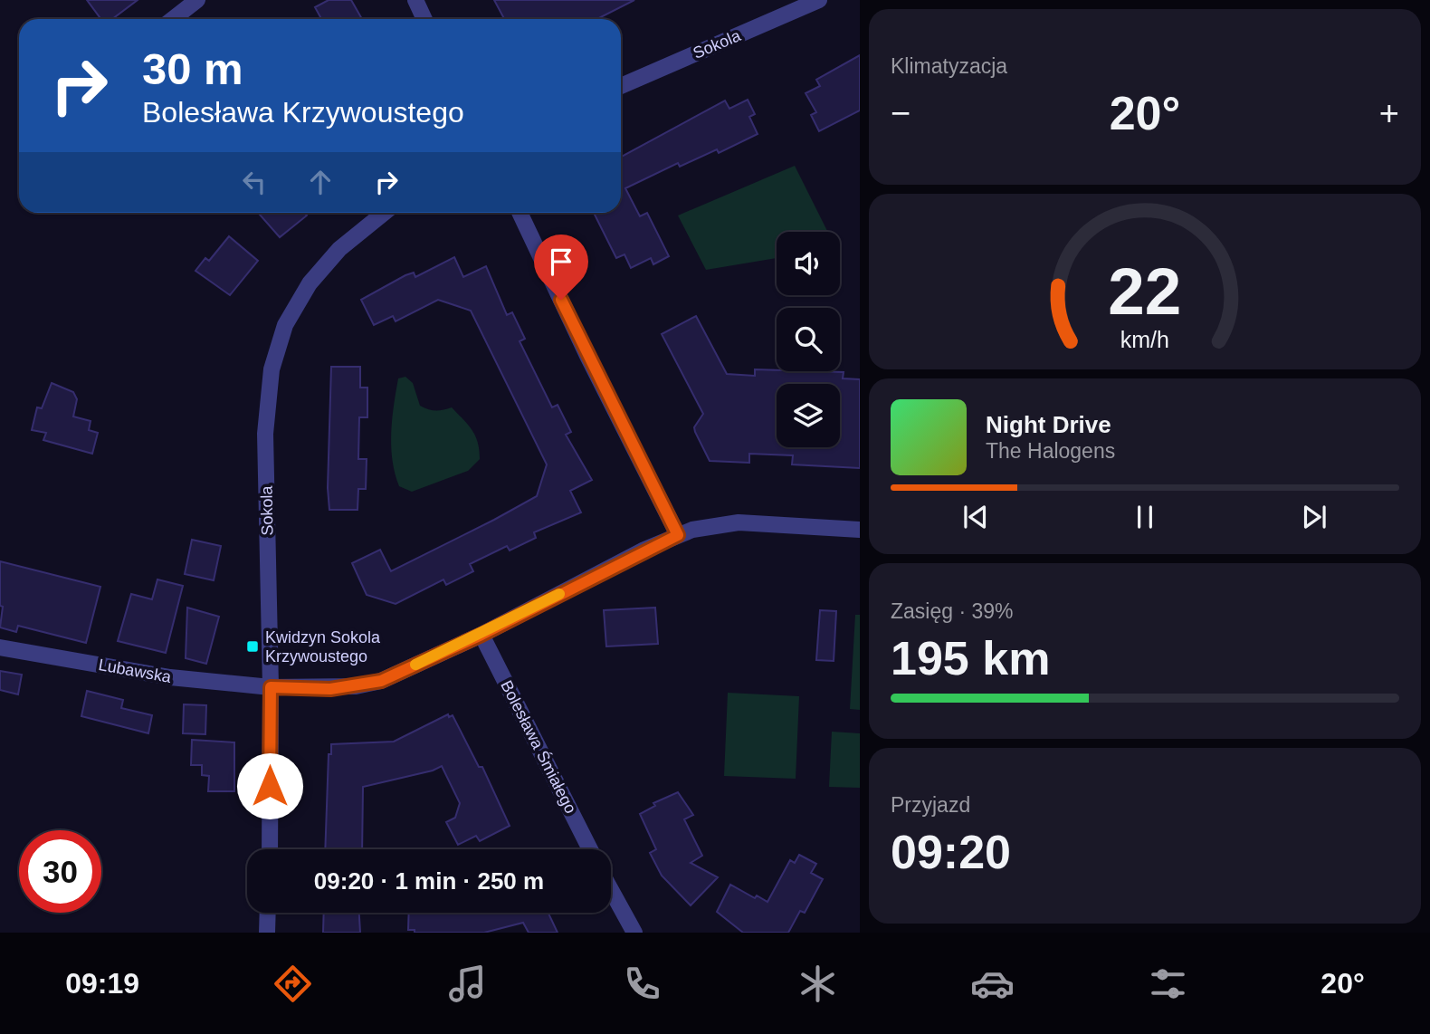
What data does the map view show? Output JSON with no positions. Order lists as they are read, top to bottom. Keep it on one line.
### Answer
{"streets":{"street":["Sokola","Lubawska","Bolesława Śmiałego"]},"crossings":[["Sokola","Lubawska"],["Lubawska","Bolesława Śmiałego"]],"places":{"transit":["Kwidzyn Sokola Krzywoustego"]},"page":{"tile":["Klimatyzacja",["Zasięg · 39%","195 km"],["Przyjazd","09:20"]],"turn":["30 m","Bolesława Krzywoustego"],"heat":["−","20°","+"],"song":["Night Drive","The Halogens"],"limit":"30","trip":"09:20 · 1 min · 250 m","tabs":["09:19","20°"],"gauge":["22","km/h"]}}
